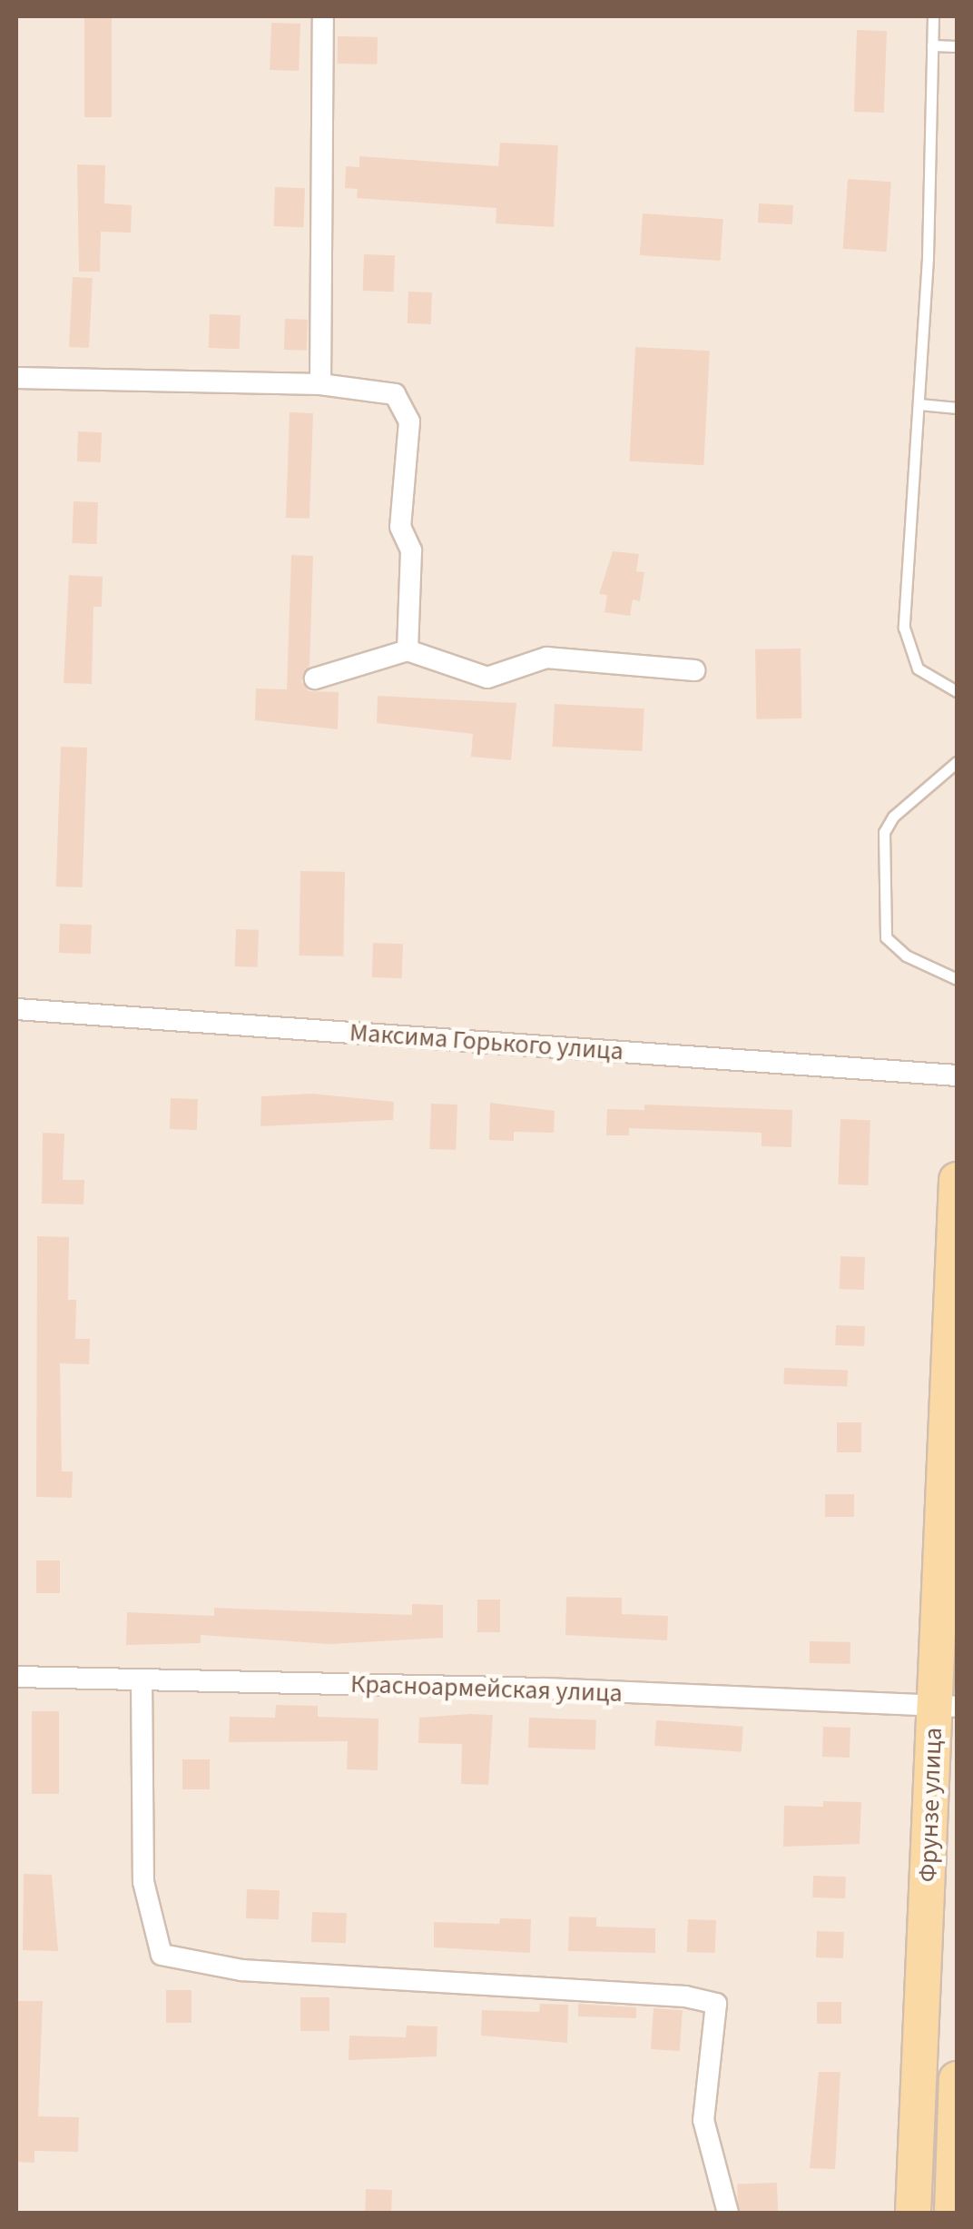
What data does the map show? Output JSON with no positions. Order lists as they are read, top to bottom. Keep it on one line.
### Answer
{"streets":{"main road":["Фрунзе улица"],"street":["Максима Горького улица","Красноармейская улица"]},"crossings":[["Красноармейская улица","Фрунзе улица"]]}
